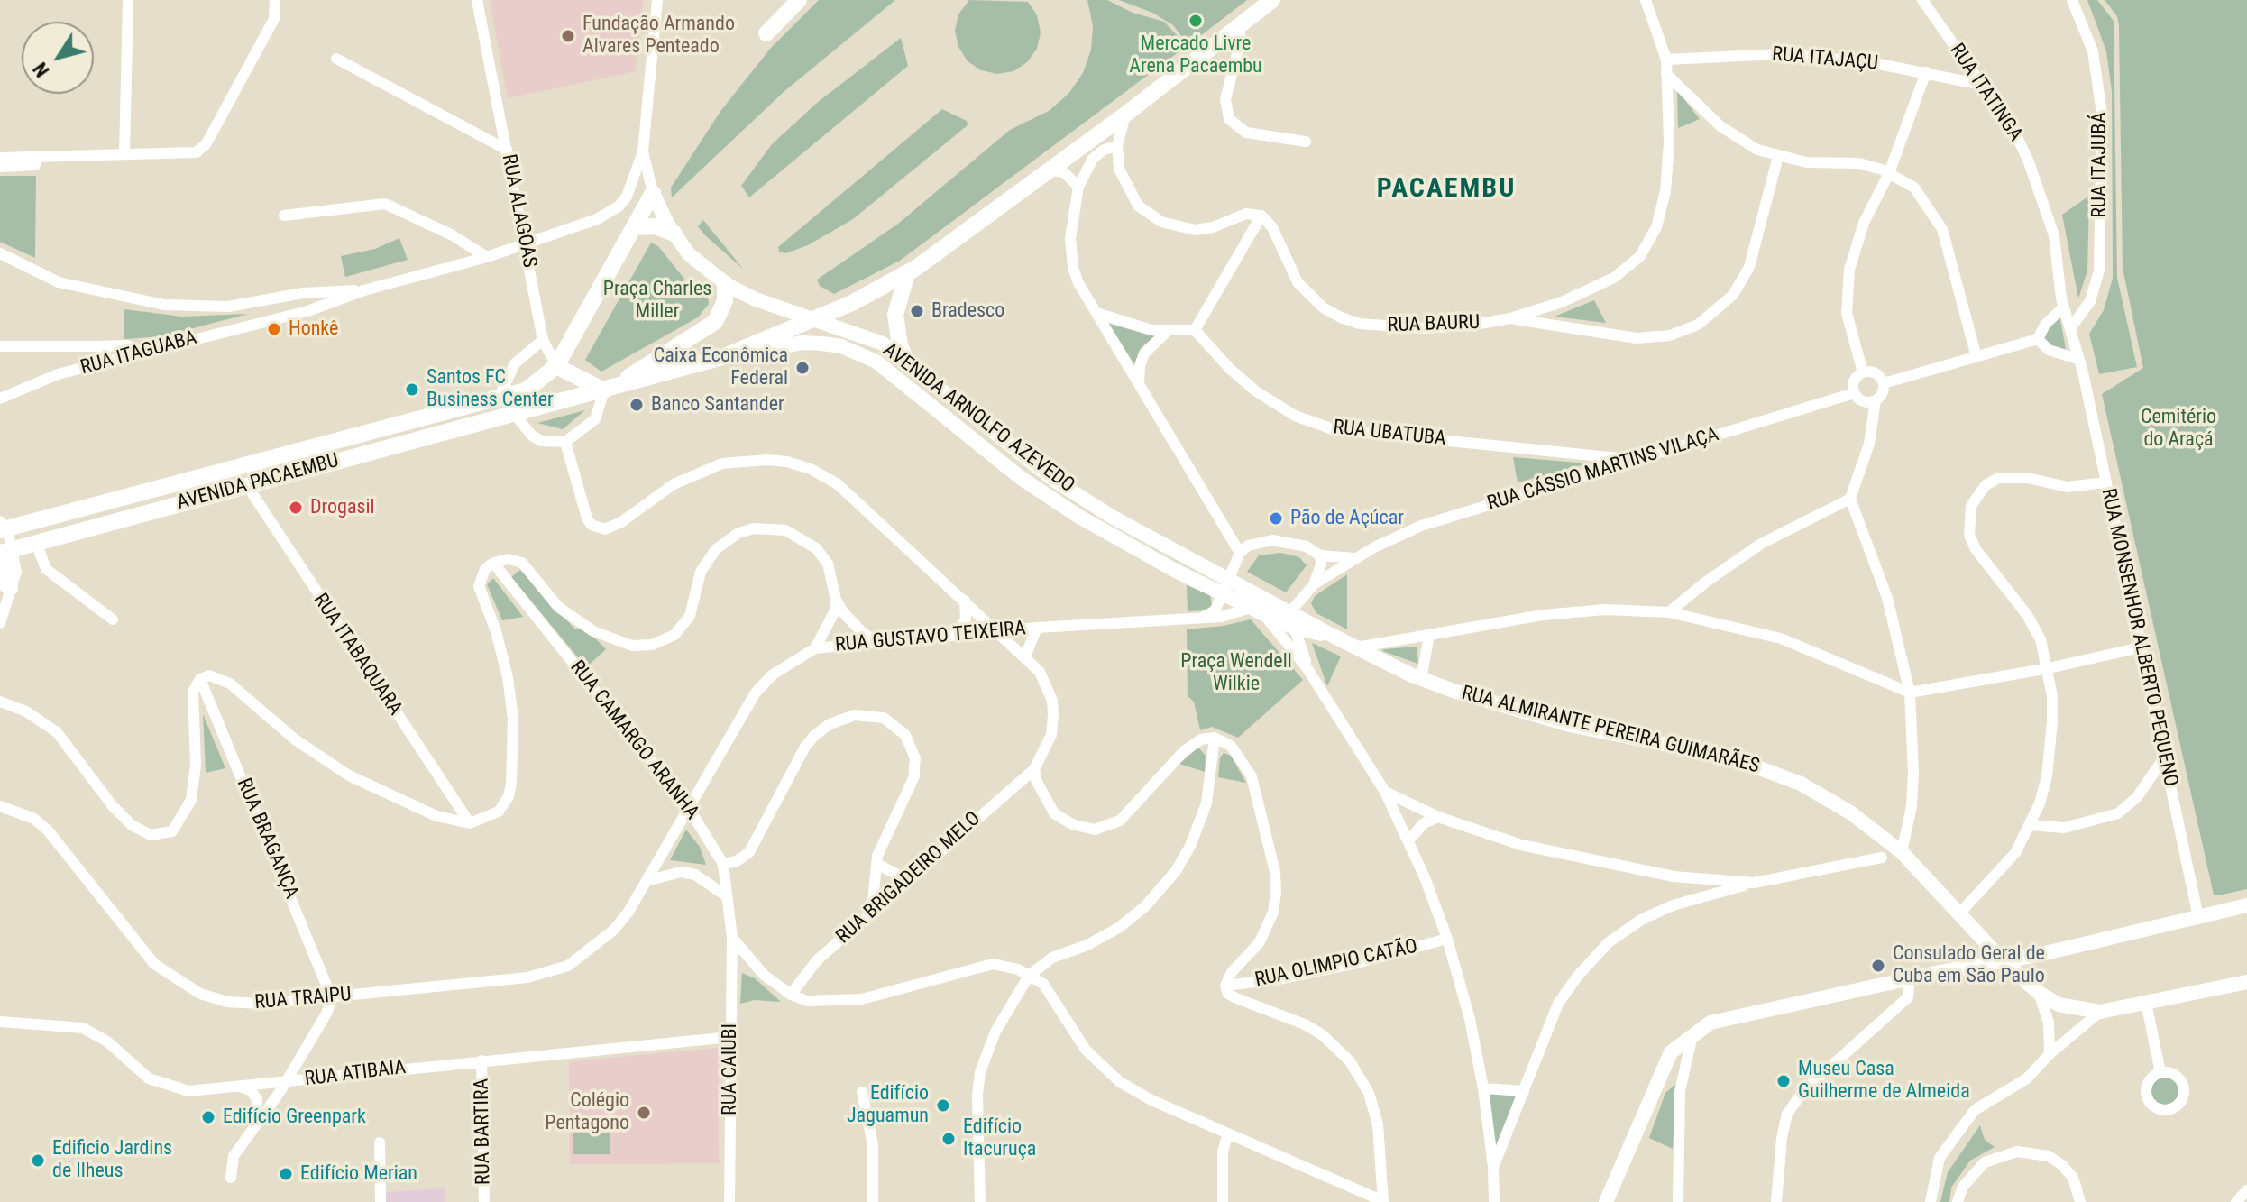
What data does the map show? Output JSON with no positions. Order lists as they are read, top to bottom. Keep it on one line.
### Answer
{"streets":{"main road":["AVENIDA ARNOLFO AZEVEDO","AVENIDA PACAEMBU","RUA ALMIRANTE PEREIRA GUIMARÃES"],"street":["RUA ITAJAÇU","RUA ITATINGA","RUA ITAJUBÁ","RUA ALAGOAS","RUA BAURU","RUA ITAGUABA","RUA UBATUBA","RUA CÁSSIO MARTINS VILAÇA","RUA GUSTAVO TEIXEIRA","RUA MONSENHOR ALBERTO PEQUENO","RUA ITABAQUARA","RUA CAMARGO ARANHA","RUA BRAGANÇA","RUA BRIGADEIRO MELO","RUA OLIMPIO CATÃO","RUA TRAIPU","RUA CAIUBI","RUA ATIBAIA","RUA BARTIRA"]},"crossings":[["RUA ITAJAÇU","RUA ITATINGA"],["RUA ITAJAÇU","RUA BAURU"],["RUA ITATINGA","RUA ITAJUBÁ"],["RUA ITATINGA","RUA MONSENHOR ALBERTO PEQUENO"],["AVENIDA ARNOLFO AZEVEDO","RUA GUSTAVO TEIXEIRA"],["AVENIDA ARNOLFO AZEVEDO","RUA ALMIRANTE PEREIRA GUIMARÃES"],["RUA UBATUBA","RUA CÁSSIO MARTINS VILAÇA"],["AVENIDA PACAEMBU","RUA ITABAQUARA"],["RUA GUSTAVO TEIXEIRA","RUA CAMARGO ARANHA"],["RUA GUSTAVO TEIXEIRA","RUA TRAIPU"],["RUA CAMARGO ARANHA","RUA CAIUBI"],["RUA BRAGANÇA","RUA TRAIPU"],["RUA CAIUBI","RUA ATIBAIA"],["RUA ATIBAIA","RUA BARTIRA"]],"districts":["PACAEMBU"],"parks":["Praça Charles Miller","Cemitério do Araçá","Praça Wendell Wilkie"],"places":["Mercado Livre Arena Pacaembu","Fundação Armando Alvares Penteado","Bradesco","Honkê","Caixa Econômica Federal","Santos FC Business Center","Banco Santander","Drogasil","Pão de Açúcar","Consulado Geral de Cuba em São Paulo","Museu Casa Guilherme de Almeida","Edifício Jaguamun","Colégio Pentagono","Edifício Greenpark","Edifício Itacuruça","Edificio Jardins de Ilheus","Edifício Merian"],"north":"bottom left"}
